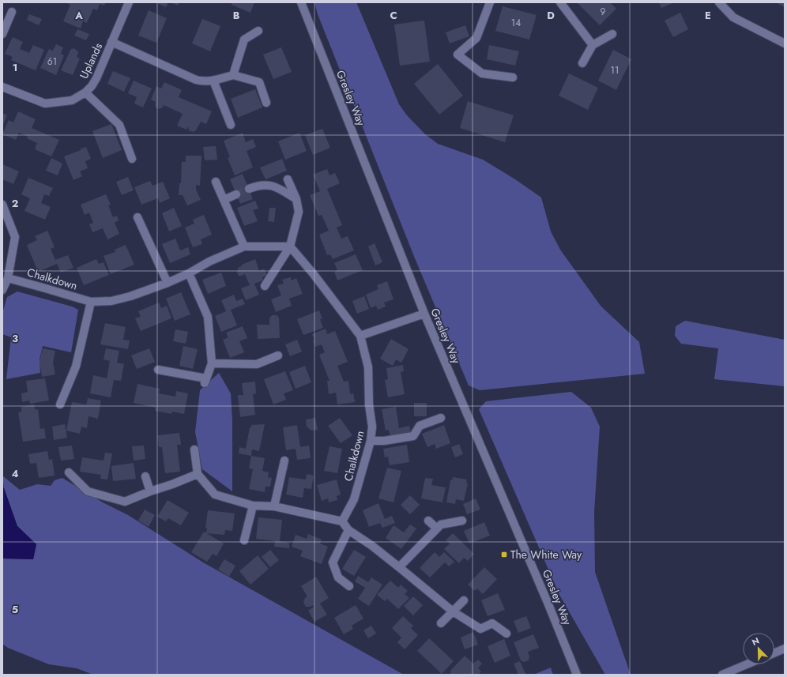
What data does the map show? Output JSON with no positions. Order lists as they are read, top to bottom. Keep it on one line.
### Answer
{"streets":{"street":["Uplands","Gresley Way","Chalkdown"]},"places":{"transit":["The White Way"]},"house_numbers":["9","14","61","11"],"north":"top left","grid":{"columns":["A","B","C","D","E"],"rows":["1","2","3","4","5"]}}
